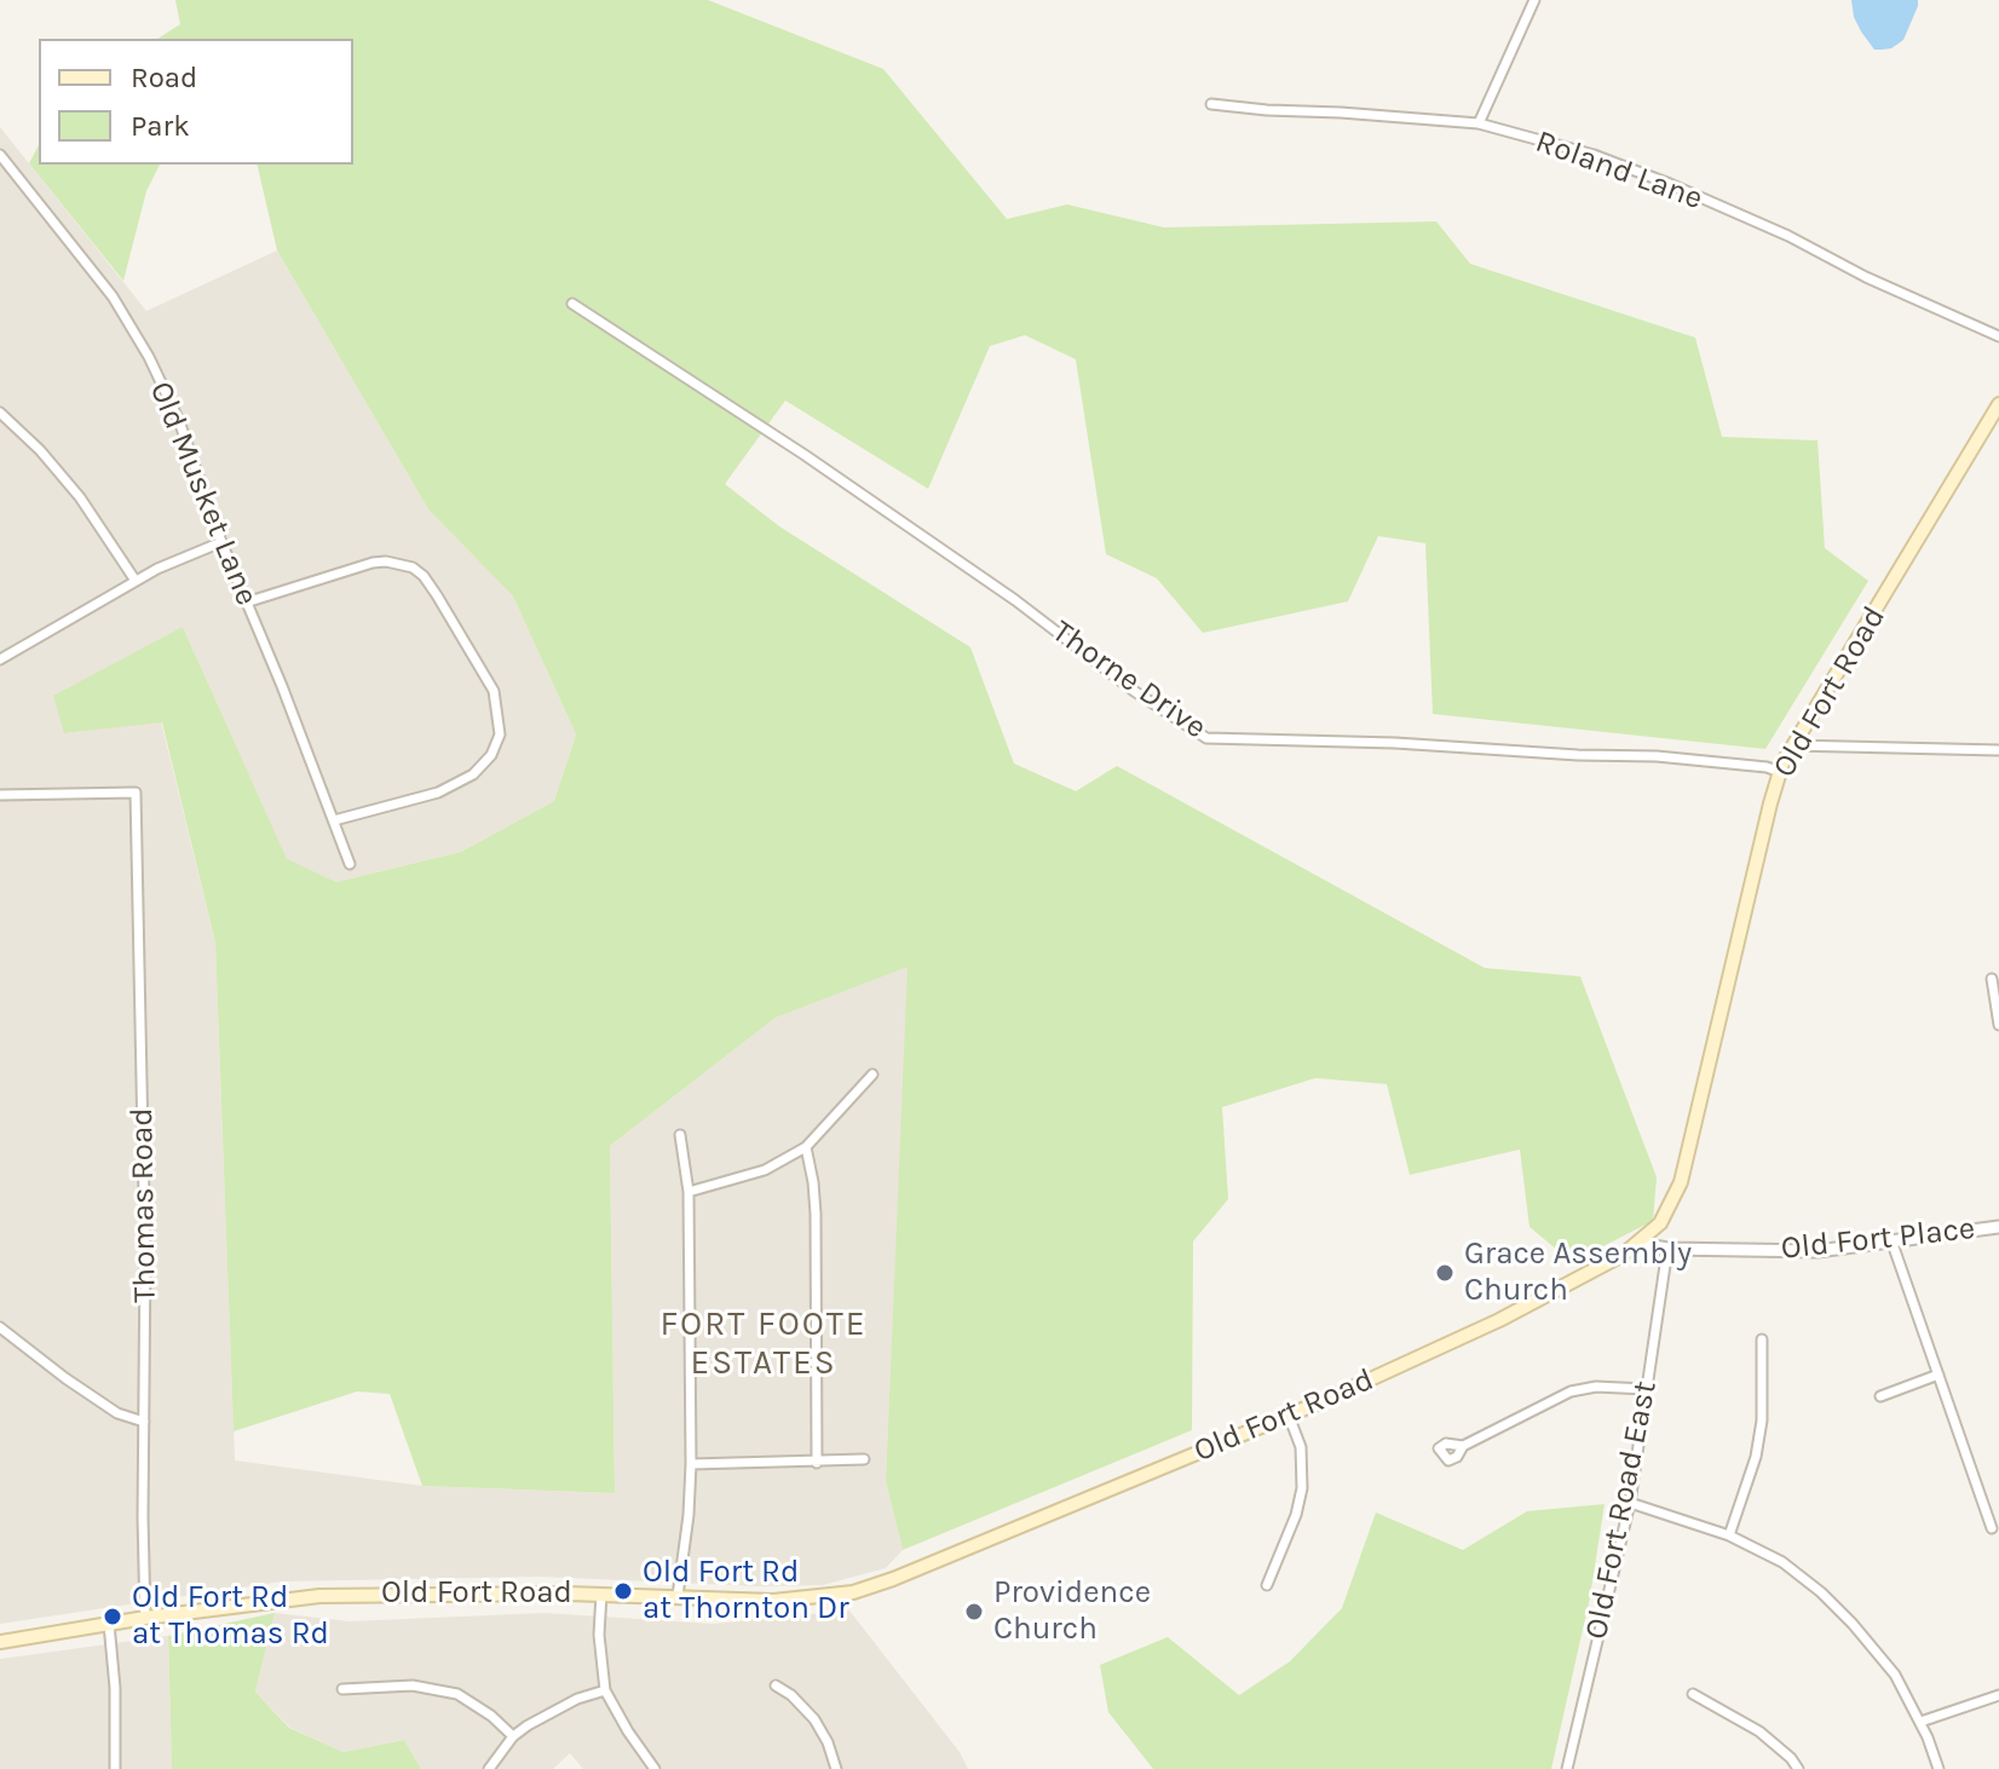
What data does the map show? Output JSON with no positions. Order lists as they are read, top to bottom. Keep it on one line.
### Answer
{"streets":{"main road":["Old Fort Road"],"street":["Roland Lane","Old Musket Lane","Thorne Drive","Thomas Road","Old Fort Place","Old Fort Road East"]},"crossings":[["Thorne Drive","Old Fort Road"],["Old Fort Road","Thomas Road"],["Old Fort Road","Old Fort Place"],["Old Fort Place","Old Fort Road East"]],"districts":["FORT FOOTE ESTATES"],"places":["Grace Assembly Church","Old Fort Rd at Thornton Dr","Providence Church","Old Fort Rd at Thomas Rd"],"legend":["Road","Park"]}
